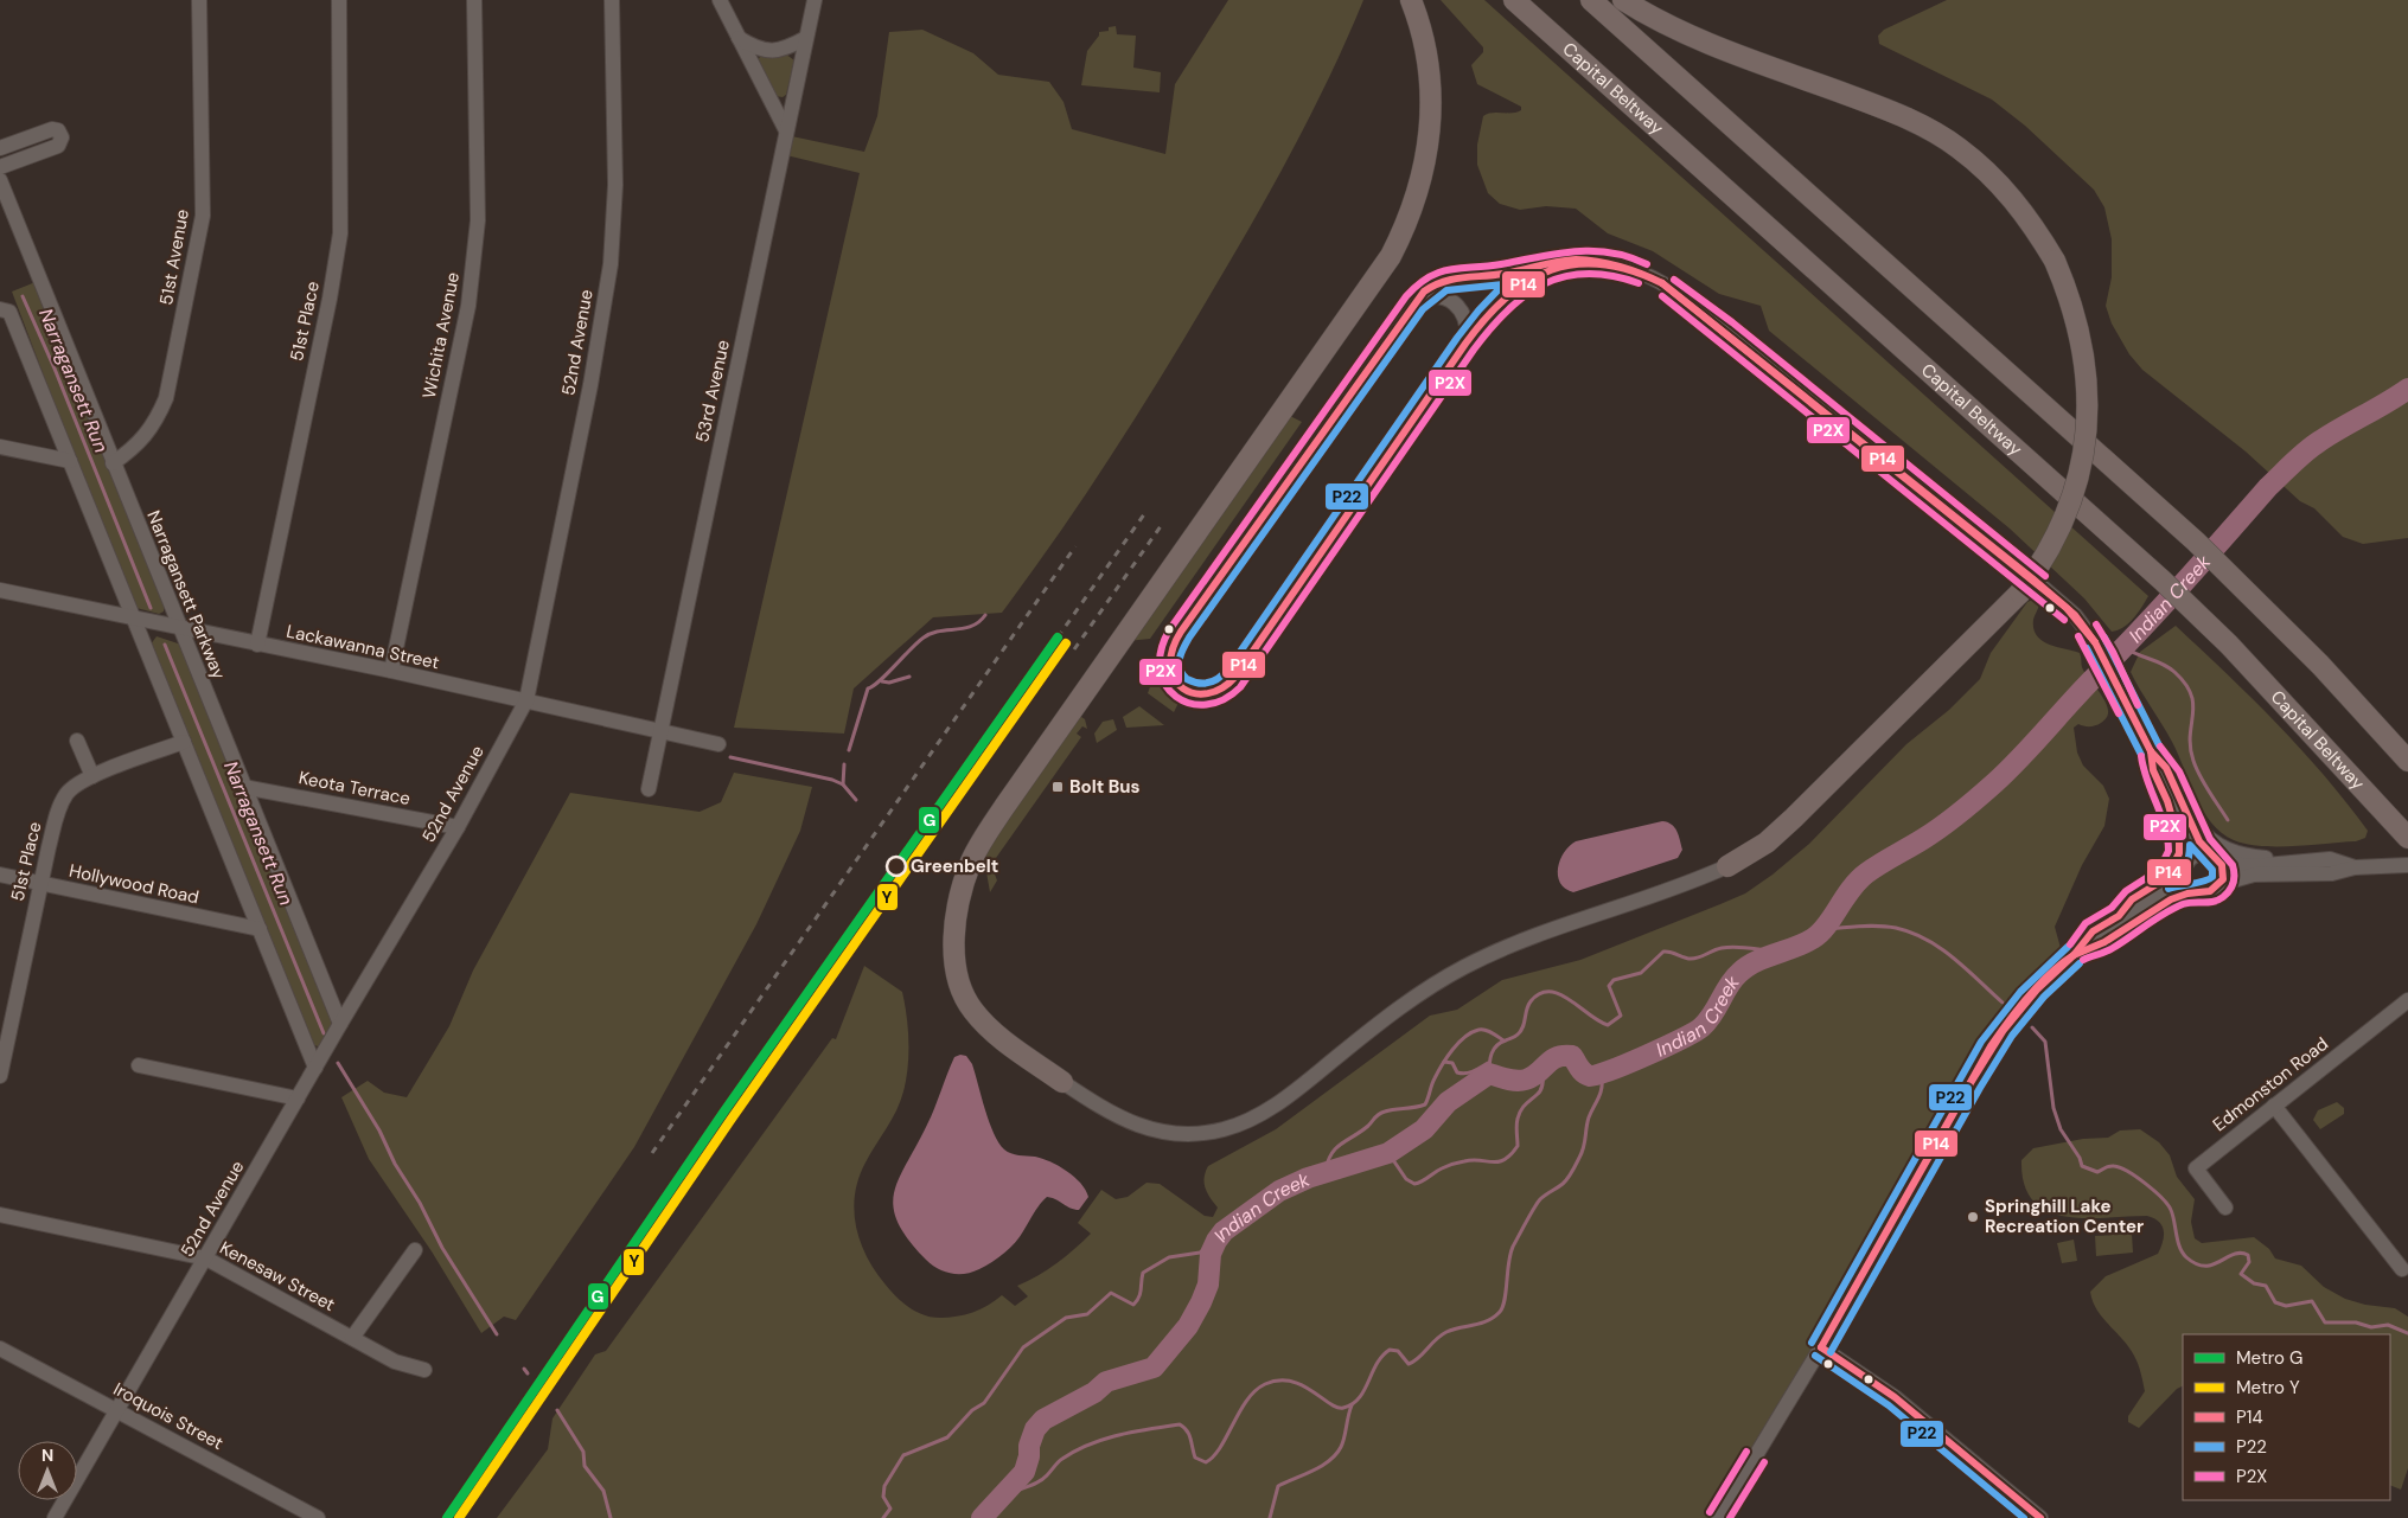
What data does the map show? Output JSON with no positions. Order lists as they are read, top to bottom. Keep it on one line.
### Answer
{"streets":{"highway":["Capital Beltway"],"street":["51st Avenue","51st Place","Wichita Avenue","52nd Avenue","53rd Avenue","Narragansett Parkway","Lackawanna Street","Keota Terrace","Hollywood Road","Edmonston Road","Kenesaw Street","Iroquois Street"]},"crossings":[["51st Avenue","Narragansett Parkway"],["51st Place","Lackawanna Street"],["51st Place","Hollywood Road"],["Wichita Avenue","Lackawanna Street"],["52nd Avenue","Narragansett Parkway"],["52nd Avenue","Lackawanna Street"],["52nd Avenue","Keota Terrace"],["52nd Avenue","Kenesaw Street"],["52nd Avenue","Iroquois Street"],["53rd Avenue","Lackawanna Street"],["Narragansett Parkway","Lackawanna Street"],["Narragansett Parkway","Keota Terrace"]],"water":["Narragansett Run","Indian Creek"],"places":{"transit":["Bolt Bus"],"other":["Greenbelt","Springhill Lake Recreation Center"]},"lines":["transit line P2X","transit line P14","transit line P22","metro line G","metro line Y"],"legend":["Metro G","Metro Y","P14","P22","P2X"],"north":"top"}
